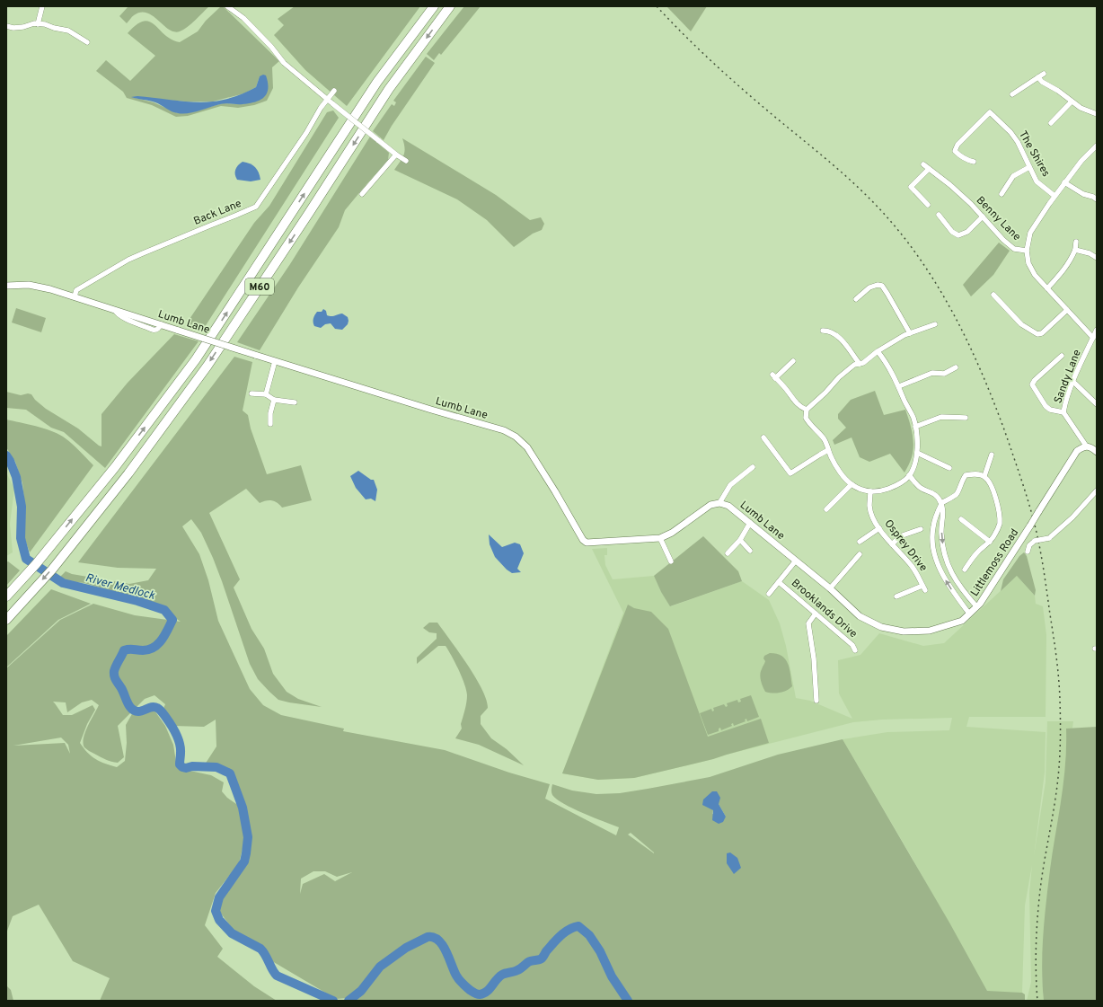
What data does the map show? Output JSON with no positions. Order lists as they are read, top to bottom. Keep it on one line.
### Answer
{"streets":{"highway":["M60"],"street":["The Shires","Back Lane","Benny Lane","Lumb Lane","Sandy Lane","Osprey Drive","Littlemoss Road","Brooklands Drive"]},"crossings":[["Back Lane","Lumb Lane"],["Benny Lane","Sandy Lane"],["Lumb Lane","Littlemoss Road"],["Sandy Lane","Littlemoss Road"]],"water":["River Medlock"]}
